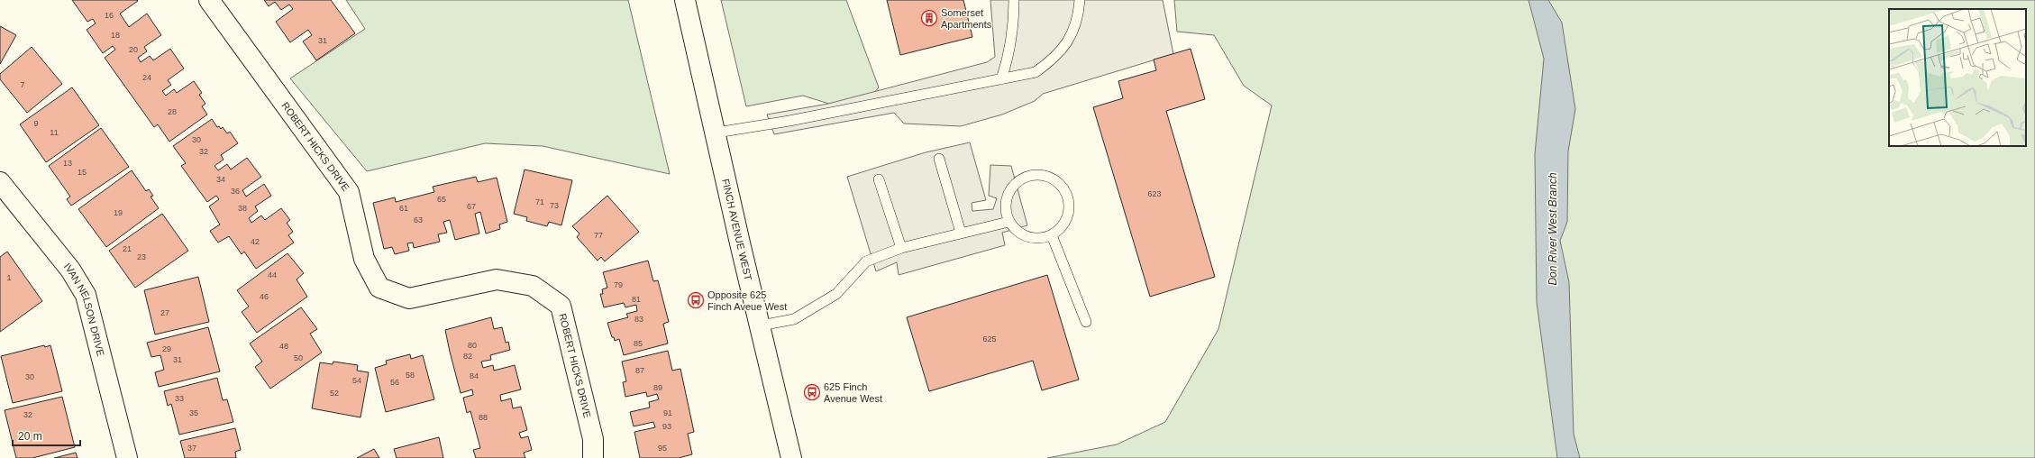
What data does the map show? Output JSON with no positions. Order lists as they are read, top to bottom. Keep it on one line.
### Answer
{"streets":{"street":["ROBERT HICKS DRIVE","FINCH AVENUE WEST","IVAN NELSON DRIVE"]},"water":["Don River West Branch"],"places":{"building":["Somerset Apartments"],"bus stop":["Opposite 625 Finch Aveue West","625 Finch Avenue West"]},"house_numbers":["16","18","31","20","24","7","28","9","11","30","32","13","15","34","36","623","65","71","73","67","38","61","19","63","77","42","21","23","44","1","79","46","81","27","83","625","85","80","48","29","82","50","31","87","58","84","30","54","56","89","52","33","35","91","32","88","93","37","95"],"scale_bar":"20 m"}
